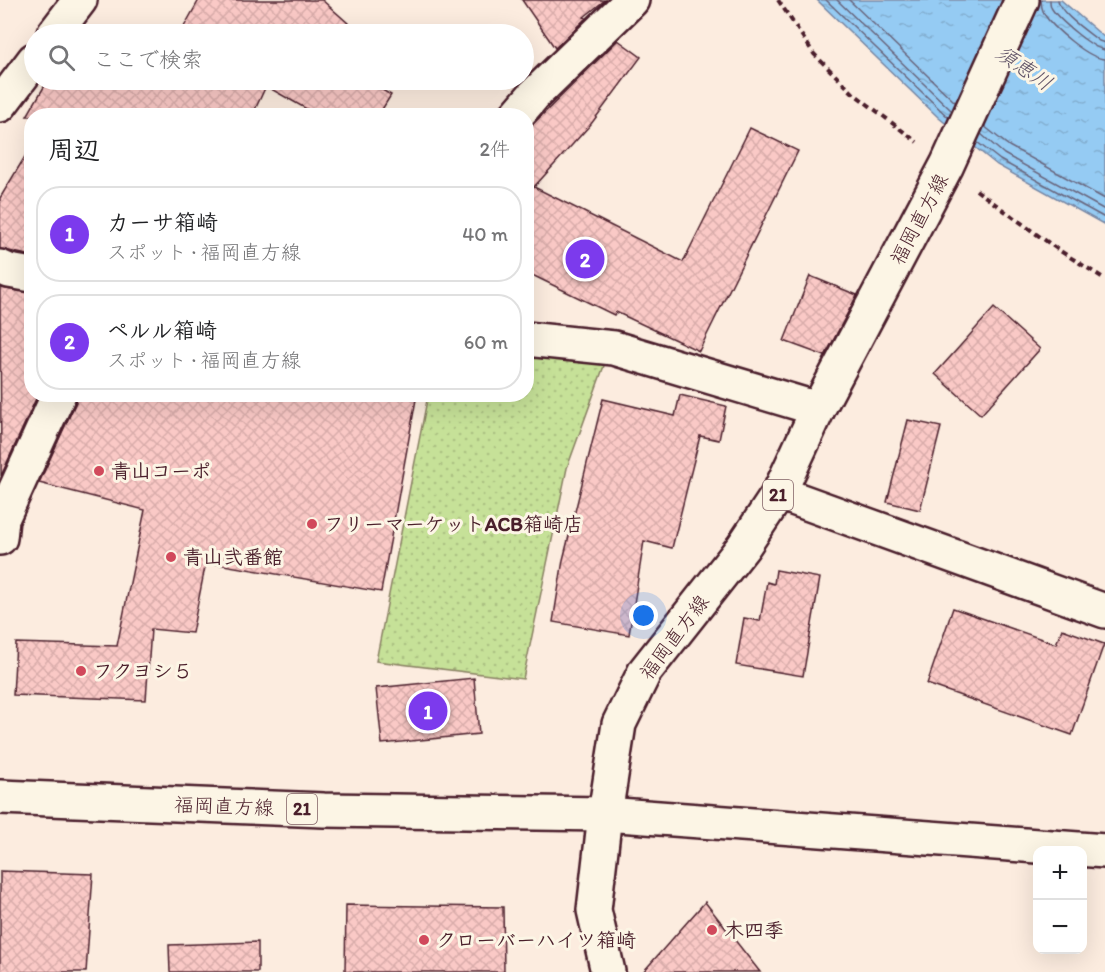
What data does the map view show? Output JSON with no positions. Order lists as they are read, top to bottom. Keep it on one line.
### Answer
{"streets":{"street":["福岡直方線","21"]},"water":["須恵川"],"places":["青山コーポ","フリーマーケットACB箱崎店","青山弐番館","フクヨシ５","木四季","クローバーハイツ箱崎"],"page":{"search":"ここで検索","heading":["周辺","2件"],"list":[{"mark":"1","name":"カーサ箱崎","note":"スポット · 福岡直方線","value":"40 m"},{"mark":"2","name":"ペルル箱崎","note":"スポット · 福岡直方線","value":"60 m"}],"pins":["2","1"],"map_buttons":["+","−"]}}
